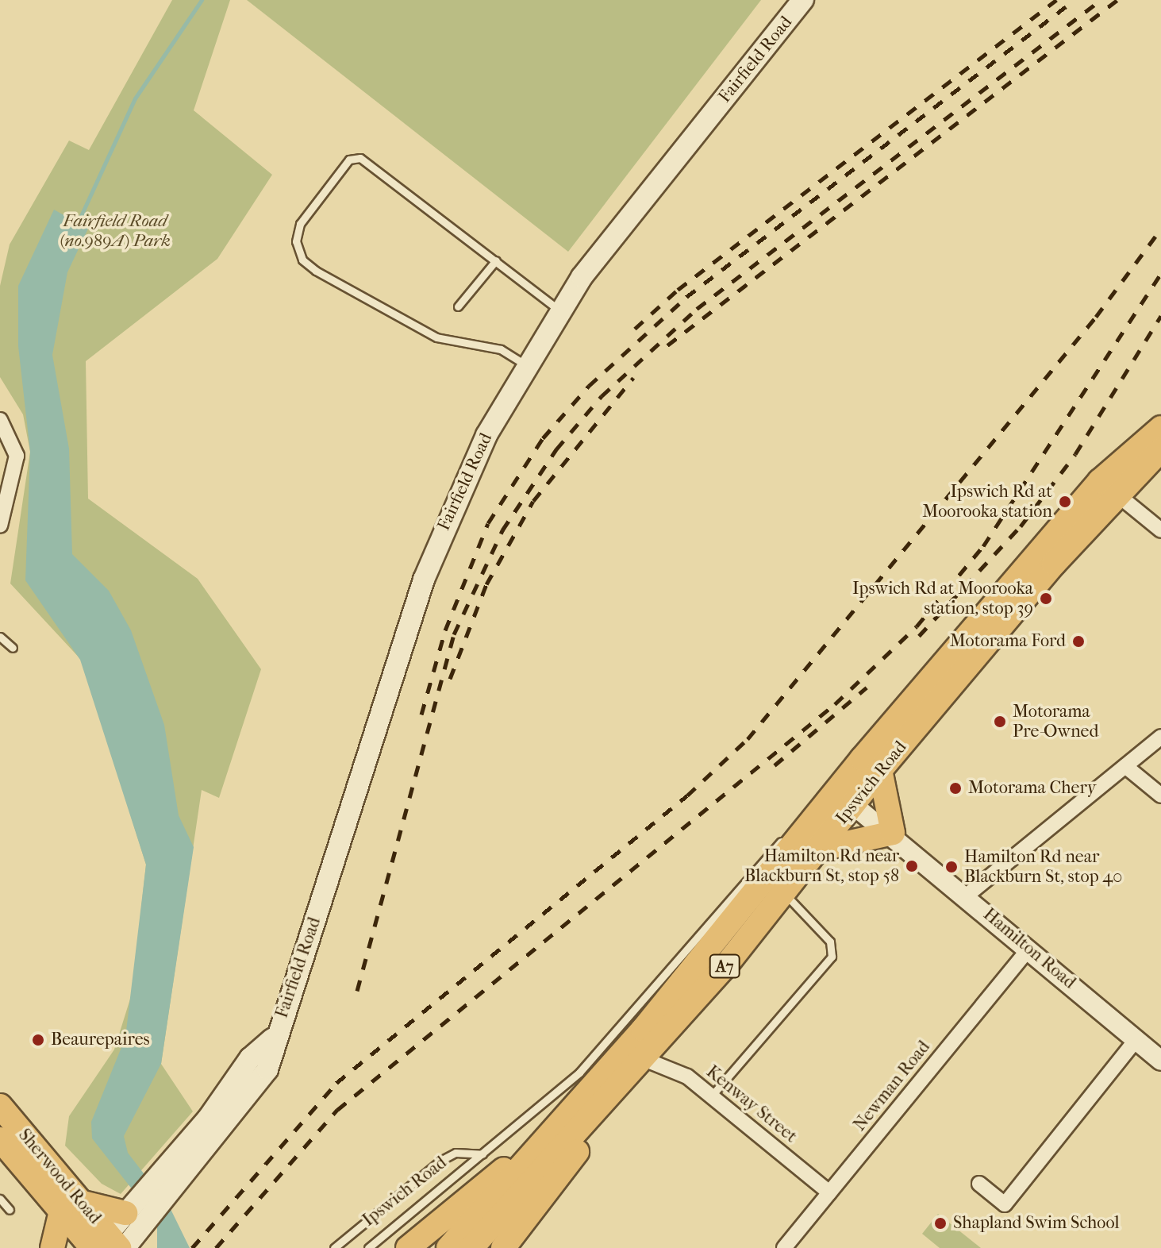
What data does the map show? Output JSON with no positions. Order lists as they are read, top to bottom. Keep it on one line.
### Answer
{"streets":{"main road":["Fairfield Road","Ipswich Road","A7","Sherwood Road"],"street":["Hamilton Road","Newman Road","Kenway Street"]},"crossings":[["Fairfield Road","Sherwood Road"],["Ipswich Road","Hamilton Road"],["Ipswich Road","A7"],["Ipswich Road","Kenway Street"],["Hamilton Road","Newman Road"],["Newman Road","Kenway Street"]],"parks":["Fairfield Road (no.989A) Park"],"places":["Ipswich Rd at Moorooka station","Ipswich Rd at Moorooka station, stop 39","Motorama Ford","Motorama Pre-Owned","Motorama Chery","Hamilton Rd near Blackburn St, stop 58","Hamilton Rd near Blackburn St, stop 40","Beaurepaires","Shapland Swim School"]}
